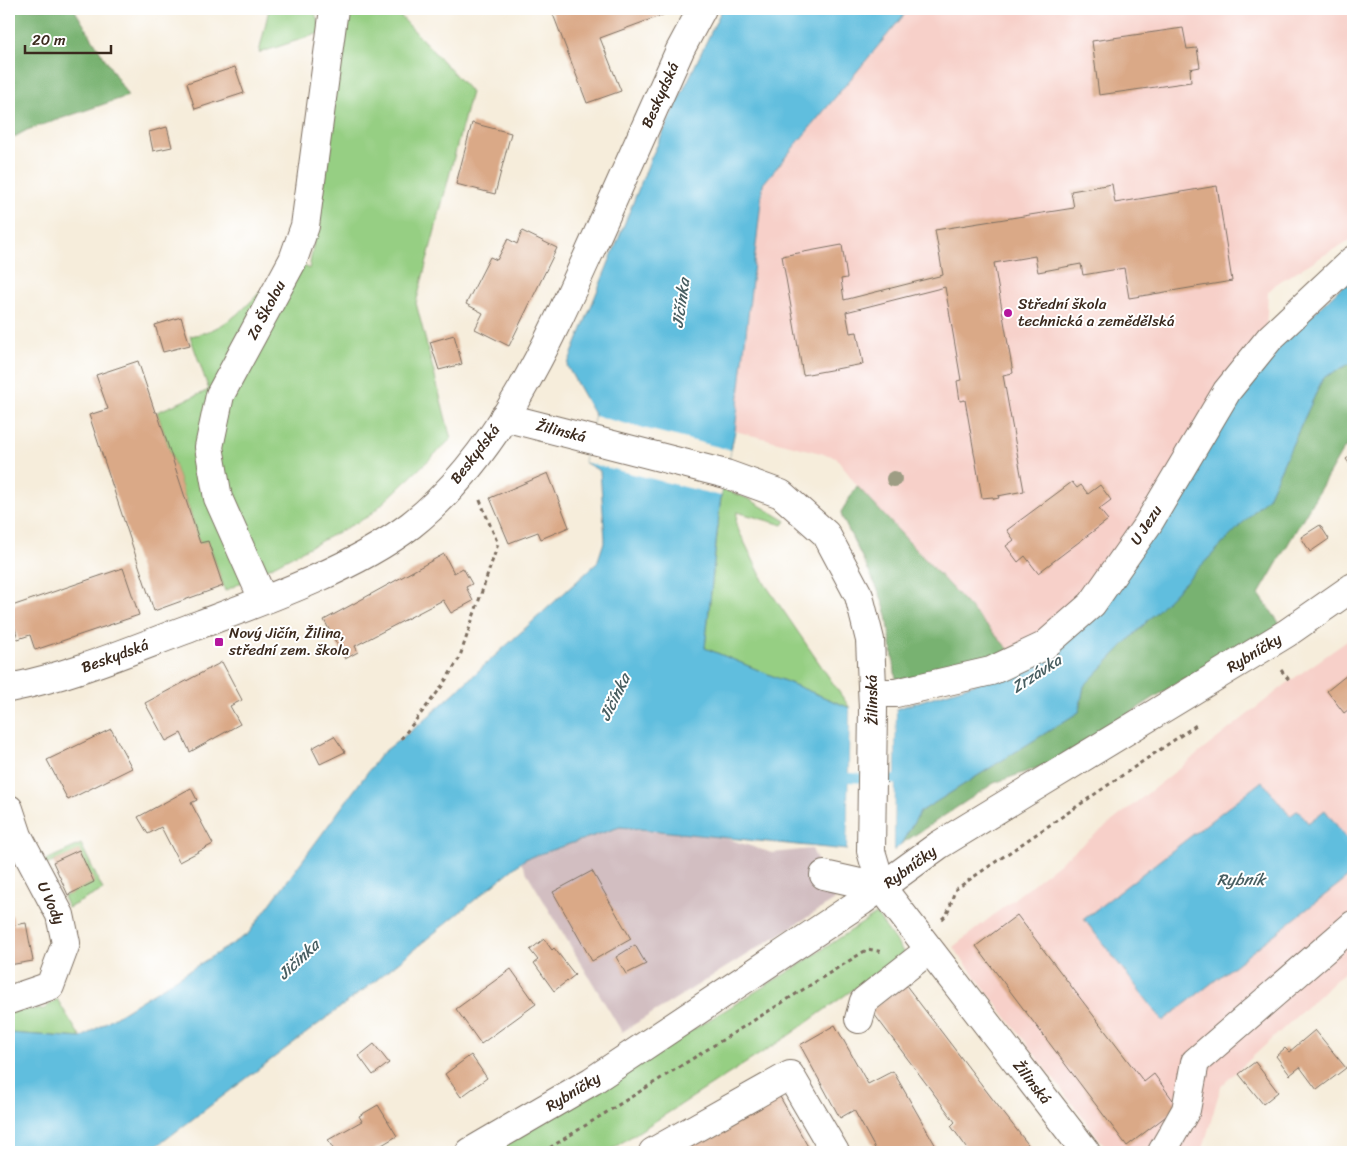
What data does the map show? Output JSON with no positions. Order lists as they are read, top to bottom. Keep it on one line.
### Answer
{"streets":{"street":["Beskydská","Za Školou","Žilinská","U Jezu","Rybníčky","U Vody"]},"crossings":[["Beskydská","Za Školou"],["Beskydská","Žilinská"],["Žilinská","U Jezu"],["Žilinská","Rybníčky"]],"water":["Jičínka","Zrzávka","Rybník"],"places":{"other":["Střední škola technická a zemědělská"],"transit":["Nový Jičín, Žilina, střední zem. škola"]},"scale_bar":"20 m"}
